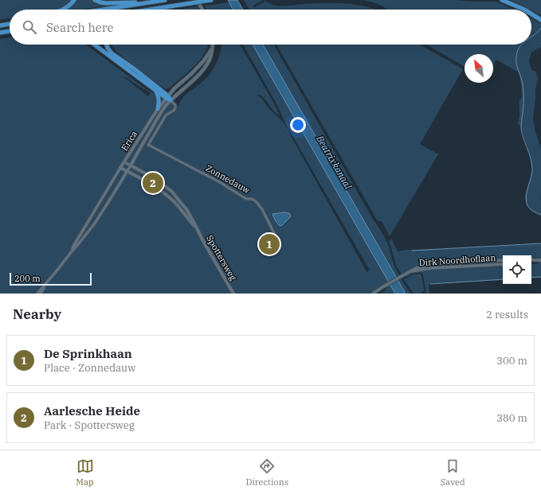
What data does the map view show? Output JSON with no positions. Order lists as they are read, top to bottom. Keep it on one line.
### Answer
{"streets":{"main road":["Erica","Spottersweg"],"street":["Zonnedauw","Dirk Noordhoflaan"]},"crossings":[["Erica","Zonnedauw"],["Erica","Spottersweg"]],"water":["Beatrixkanaal"],"scale_bar":"200 m","north":"top left","page":{"search":"Search here","pins":["2","1"],"scale":"200 m","heading":["Nearby","2 results"],"list":[{"mark":"1","name":"De Sprinkhaan","note":"Place · Zonnedauw","value":"300 m"},{"mark":"2","name":"Aarlesche Heide","note":"Park · Spottersweg","value":"380 m"}],"nav":["Map","Directions","Saved"]}}
